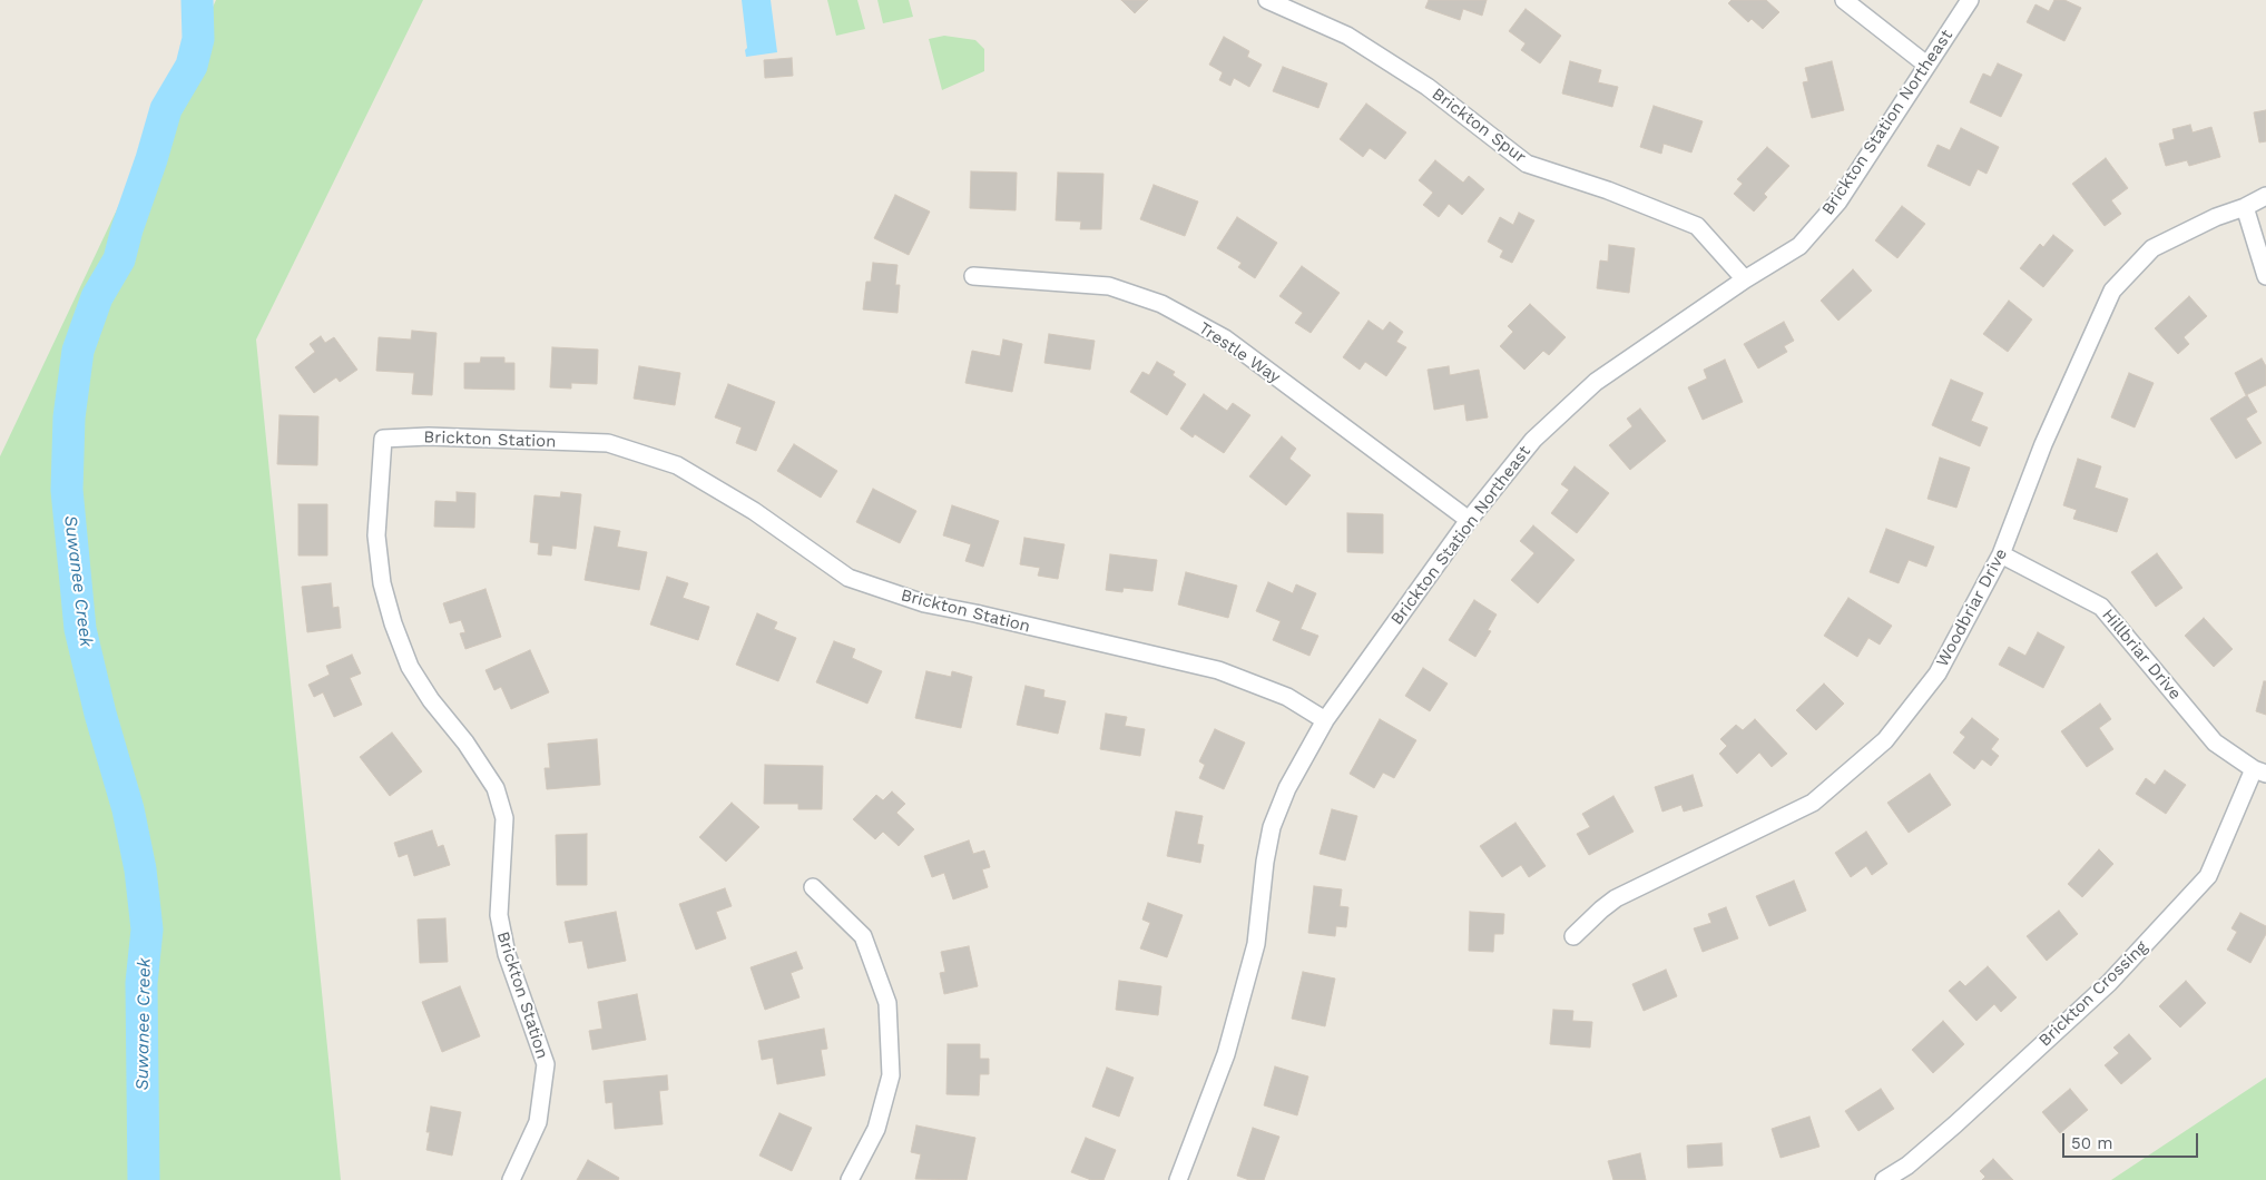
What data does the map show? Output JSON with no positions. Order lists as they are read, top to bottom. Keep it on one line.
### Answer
{"streets":{"street":["Brickton Station Northeast","Brickton Spur","Trestle Way","Brickton Station","Woodbriar Drive","Hillbriar Drive","Brickton Crossing"]},"crossings":[["Brickton Station Northeast","Brickton Spur"],["Brickton Station Northeast","Trestle Way"],["Brickton Station Northeast","Brickton Station"],["Woodbriar Drive","Hillbriar Drive"],["Hillbriar Drive","Brickton Crossing"]],"water":["Suwanee Creek"],"scale_bar":"50 m"}
